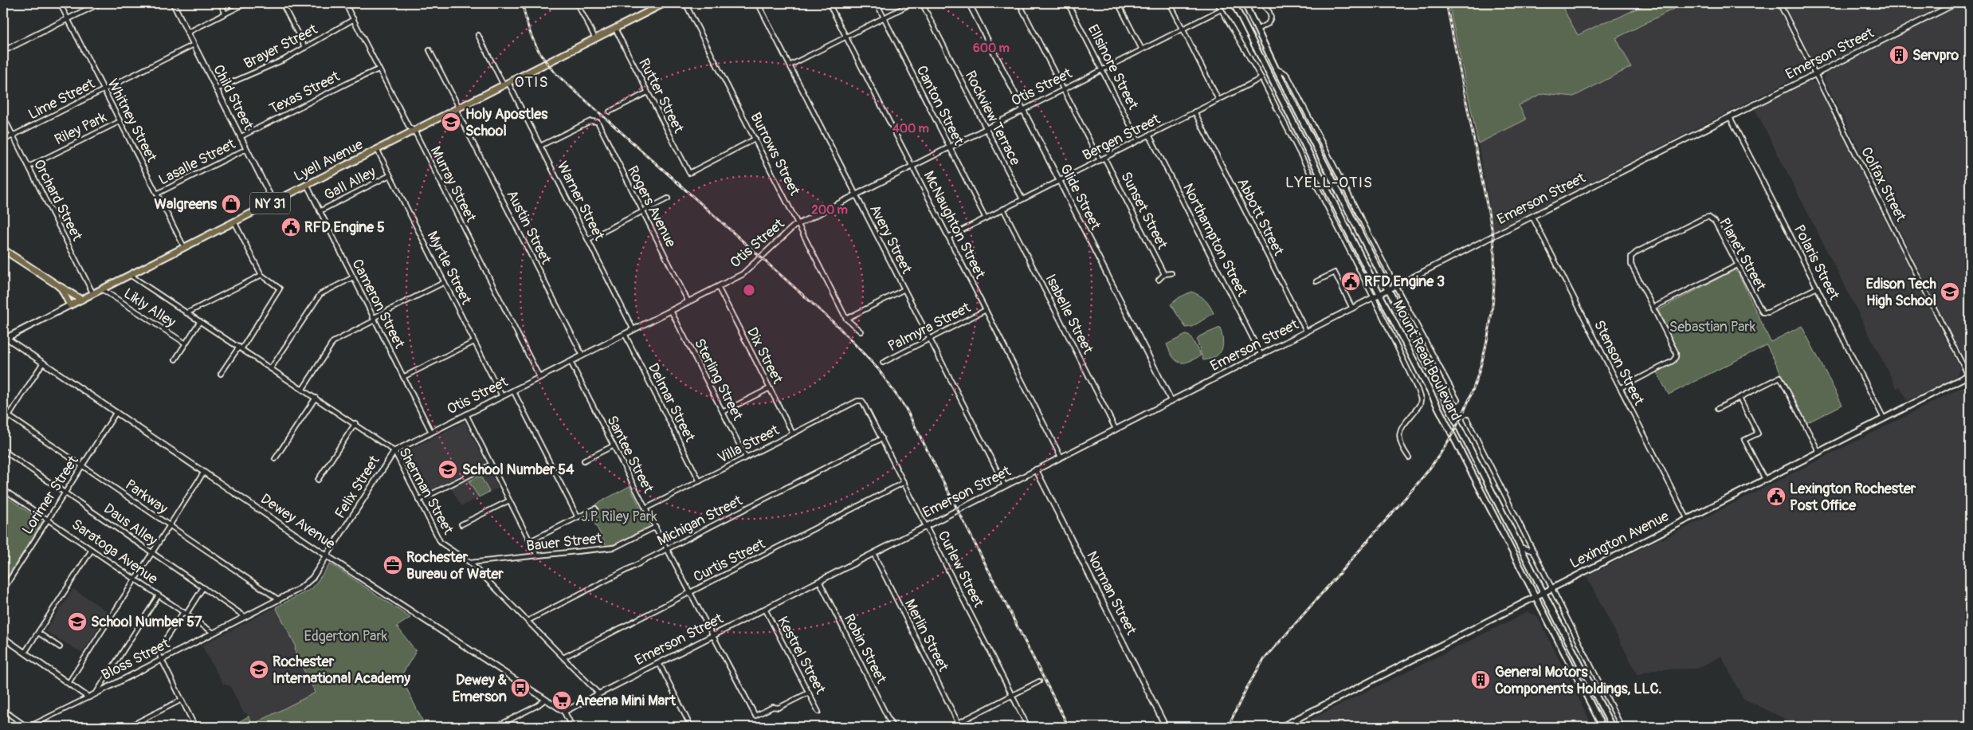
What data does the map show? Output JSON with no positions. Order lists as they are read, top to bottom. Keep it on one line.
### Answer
{"streets":{"main road":["Lyell Avenue","NY 31","Mount Read Boulevard","Lexington Avenue"],"street":["Brayer Street","Emerson Street","Ellsinore Street","Otis Street","Texas Street","Rutter Street","Child Street","Lime Street","Canton Street","Rockview Terrace","Whitney Street","Riley Park","Bergen Street","Burrows Street","Lasalle Street","Gall Alley","Murray Street","Colfax Street","Glide Street","Orchard Street","Warner Street","Rogers Avenue","Sunset Street","Abbott Street","McNaughton Street","Austin Street","Avery Street","Northampton Street","Planet Street","Polaris Street","Myrtle Street","Cameron Street","Likly Alley","Isabelle Street","Palmyra Street","Dix Street","Stenson Street","Sterling Street","Delmar Street","Villa Street","Santee Street","Felix Street","Sherman Street","Lorimer Street","Parkway","Michigan Street","Dewey Avenue","Daus Alley","Bauer Street","Saratoga Avenue","Curtis Street","Curlew Street","Norman Street","Merlin Street","Robin Street","Kestrel Street","Bloss Street"]},"crossings":[["Brayer Street","Child Street"],["Brayer Street","Murray Street"],["Emerson Street","Colfax Street"],["Emerson Street","Glide Street"],["Emerson Street","Abbott Street"],["Emerson Street","McNaughton Street"],["Emerson Street","Avery Street"],["Emerson Street","Northampton Street"],["Emerson Street","Polaris Street"],["Emerson Street","Isabelle Street"],["Emerson Street","Mount Read Boulevard"],["Emerson Street","Stenson Street"],["Emerson Street","Santee Street"],["Emerson Street","Sherman Street"],["Emerson Street","Dewey Avenue"],["Emerson Street","Curlew Street"],["Emerson Street","Norman Street"],["Emerson Street","Merlin Street"],["Emerson Street","Robin Street"],["Emerson Street","Kestrel Street"],["Ellsinore Street","Otis Street"],["Ellsinore Street","Bergen Street"],["Otis Street","Canton Street"],["Otis Street","Rockview Terrace"],["Otis Street","Burrows Street"],["Otis Street","Murray Street"],["Otis Street","Glide Street"],["Otis Street","Warner Street"],["Otis Street","Rogers Avenue"],["Otis Street","McNaughton Street"],["Otis Street","Austin Street"],["Otis Street","Avery Street"],["Otis Street","Myrtle Street"],["Otis Street","Cameron Street"],["Otis Street","Dix Street"],["Otis Street","Mount Read Boulevard"],["Otis Street","Sterling Street"],["Otis Street","Delmar Street"],["Otis Street","Santee Street"],["Otis Street","Felix Street"],["Otis Street","Sherman Street"],["Texas Street","Child Street"],["Texas Street","Murray Street"],["Rutter Street","Burrows Street"],["Rutter Street","Lyell Avenue"],["Child Street","Lime Street"],["Child Street","Lyell Avenue"],["Child Street","Lasalle Street"],["Lime Street","Whitney Street"],["Lime Street","Orchard Street"],["Canton Street","Bergen Street"],["Rockview Terrace","Bergen Street"],["Whitney Street","Riley Park"],["Whitney Street","Lyell Avenue"],["Whitney Street","Lasalle Street"],["Riley Park","Orchard Street"],["Bergen Street","Glide Street"],["Bergen Street","Sunset Street"],["Bergen Street","Abbott Street"],["Bergen Street","McNaughton Street"],["Bergen Street","Northampton Street"],["Bergen Street","Isabelle Street"],["Bergen Street","Mount Read Boulevard"],["Lyell Avenue","Murray Street"],["Lyell Avenue","Orchard Street"],["Lyell Avenue","Warner Street"],["Lyell Avenue","Austin Street"],["Lyell Avenue","Myrtle Street"],["Lyell Avenue","Cameron Street"],["Lyell Avenue","Likly Alley"],["Lyell Avenue","Sherman Street"],["Lyell Avenue","Dewey Avenue"],["Gall Alley","Myrtle Street"],["Gall Alley","Cameron Street"],["Colfax Street","Lexington Avenue"],["Warner Street","Rogers Avenue"],["McNaughton Street","Palmyra Street"],["Avery Street","Palmyra Street"],["Planet Street","Polaris Street"],["Planet Street","Stenson Street"],["Polaris Street","Lexington Avenue"],["Dix Street","Villa Street"],["Mount Read Boulevard","Lexington Avenue"],["Stenson Street","Lexington Avenue"],["Sterling Street","Villa Street"],["Delmar Street","Villa Street"],["Villa Street","Santee Street"],["Villa Street","Curlew Street"],["Santee Street","Michigan Street"],["Santee Street","Bauer Street"],["Santee Street","Curtis Street"],["Santee Street","Kestrel Street"],["Felix Street","Sherman Street"],["Felix Street","Dewey Avenue"],["Felix Street","Bloss Street"],["Sherman Street","Michigan Street"],["Sherman Street","Bauer Street"],["Sherman Street","Curtis Street"],["Lorimer Street","Parkway"],["Lorimer Street","Dewey Avenue"],["Lorimer Street","Daus Alley"],["Lorimer Street","Saratoga Avenue"],["Parkway","Bloss Street"],["Michigan Street","Curlew Street"],["Dewey Avenue","Bloss Street"],["Daus Alley","Bloss Street"],["Saratoga Avenue","Bloss Street"],["Curtis Street","Curlew Street"]],"districts":["OTIS","LYELL-OTIS"],"parks":["Sebastian Park","J.P. Riley Park","Edgerton Park"],"places":{"building":["Servpro","General Motors Components Holdings, LLC."],"school or university":["Holy Apostles School","Edison Tech High School","School Number 54","School Number 57","Rochester International Academy"],"shop":["Walgreens"],"public building":["RFD Engine 5","RFD Engine 3","Lexington Rochester Post Office"],"office":["Rochester Bureau of Water"],"bus stop":["Dewey & Emerson"],"supermarket":["Areena Mini Mart"]},"rings":["600 m","400 m","200 m"]}
